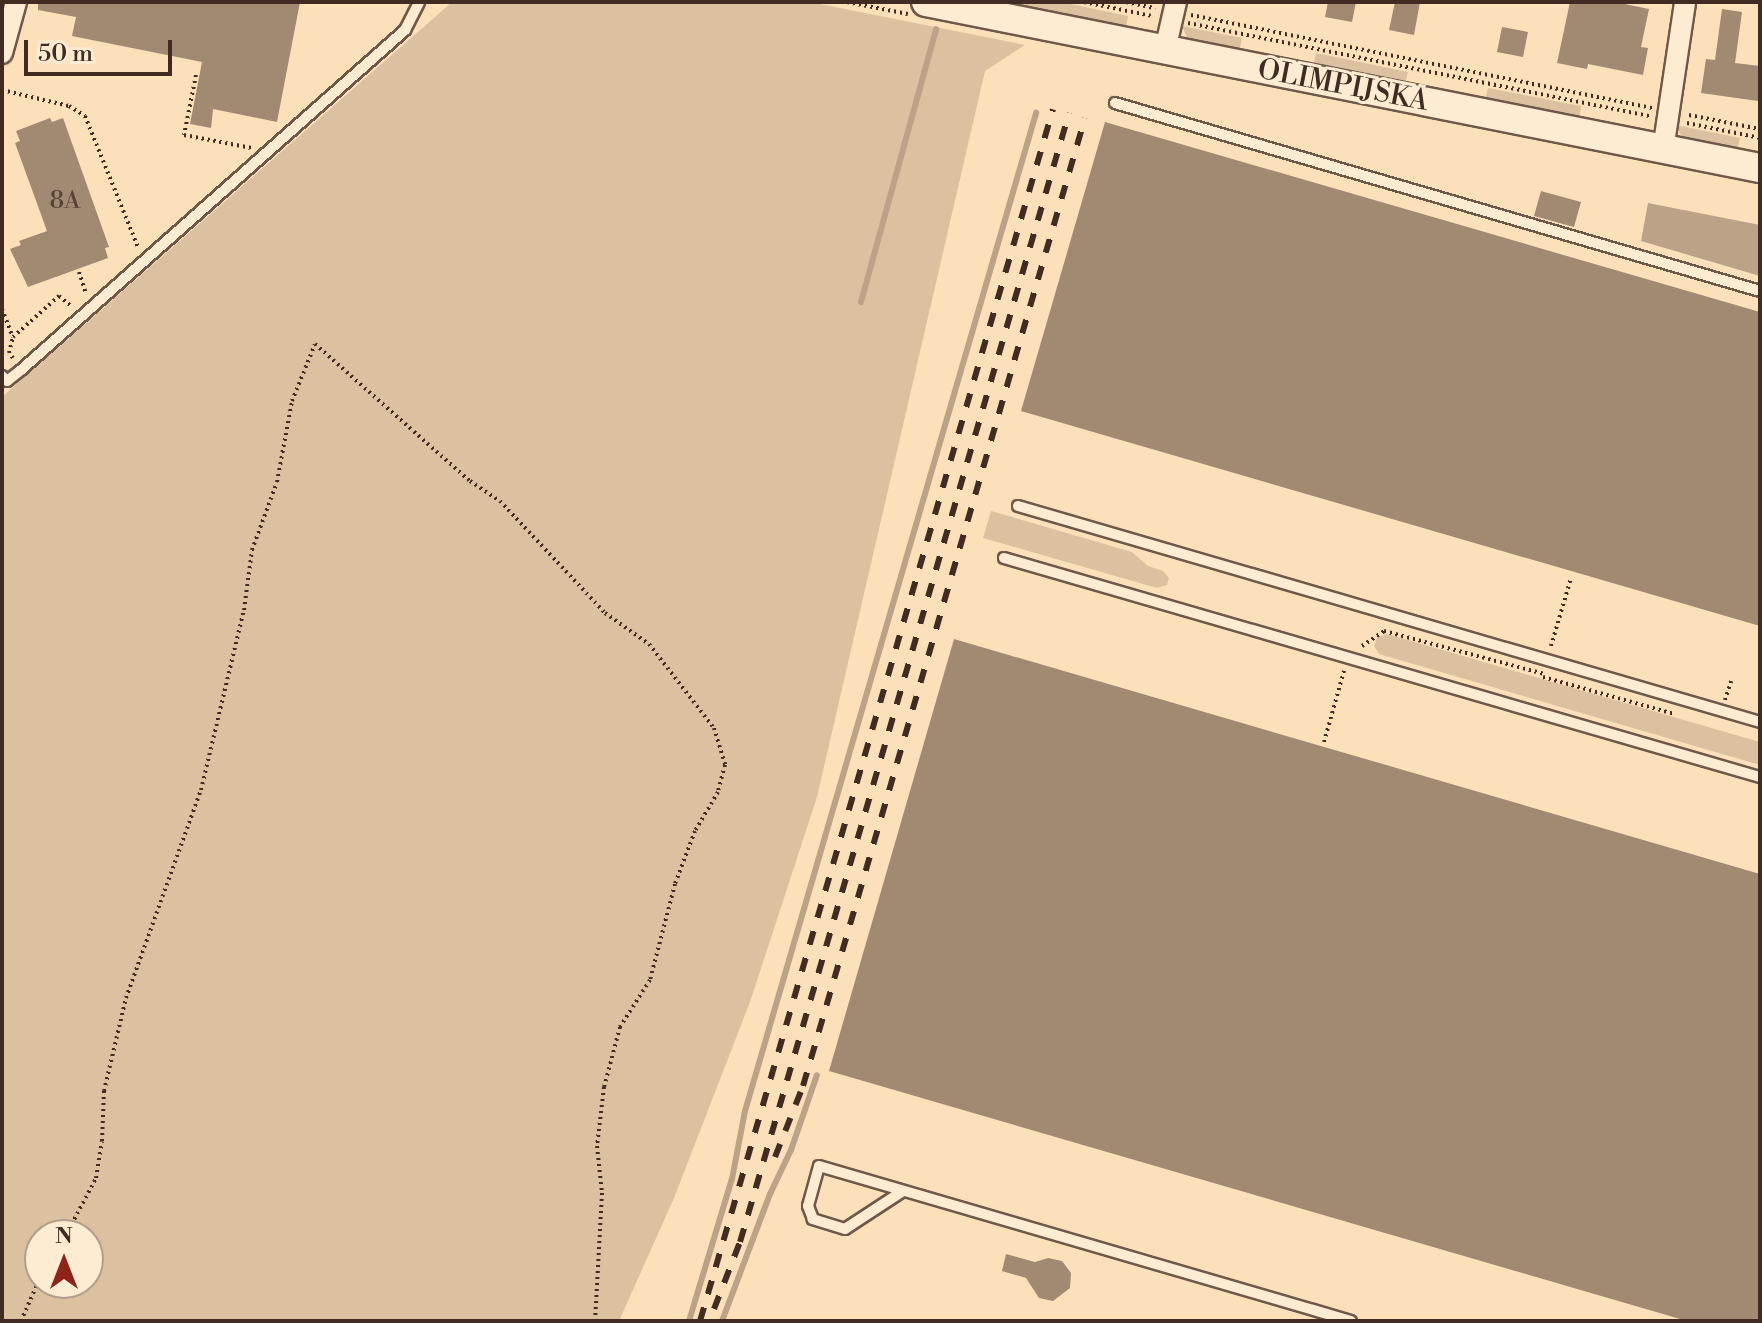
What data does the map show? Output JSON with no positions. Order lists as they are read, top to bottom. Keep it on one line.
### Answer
{"streets":{"street":["OLIMPIJSKA"]},"house_numbers":["8A"],"scale_bar":"50 m","north":"top"}
